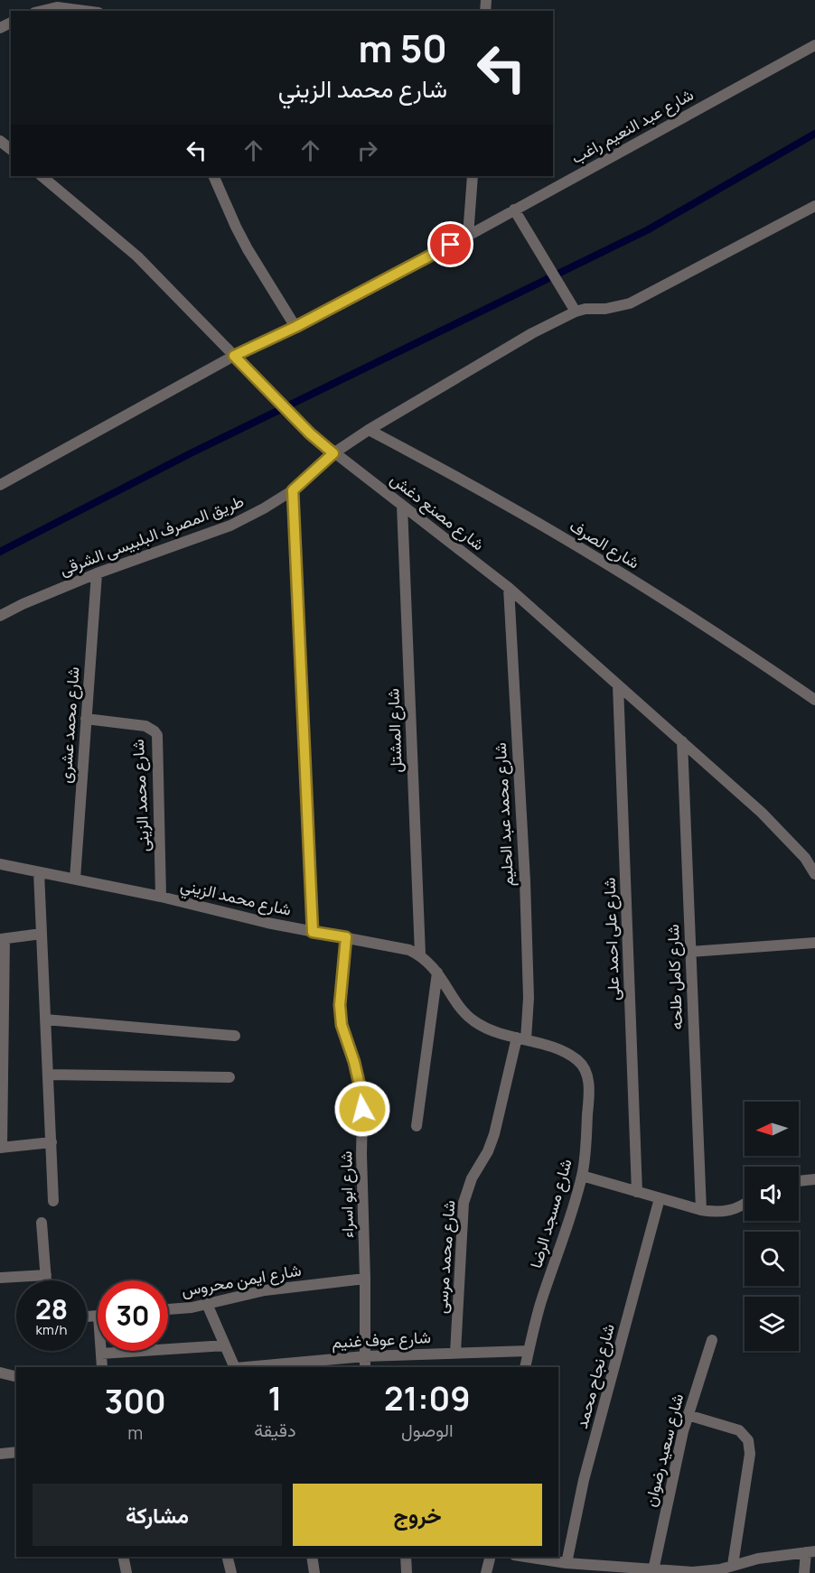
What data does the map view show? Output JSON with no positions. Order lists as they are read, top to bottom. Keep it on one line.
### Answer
{"streets":{"street":["شارع عبد النعيم راغب","شارع مصنع دغش","طريق المصرف البلبيسى الشرقى","شارع الصرف","شارع محمد عشرى","شارع المشتل","شارع محمد الزينى","شارع محمد عبد الحليم","شارع محمد الزيني","شارع على احمد على","شارع كامل طلحه","شارع ابو اسراء","شارع مسجد الرضا","شارع محمد مرسى","شارع ايمن محروس","شارع عوف غنيم","شارع نجاح محمد","شارع سعيد رضوان"]},"crossings":[["شارع عبد النعيم راغب","شارع مصنع دغش"],["شارع مصنع دغش","طريق المصرف البلبيسى الشرقى"],["شارع مصنع دغش","شارع المشتل"],["شارع مصنع دغش","شارع محمد عبد الحليم"],["شارع مصنع دغش","شارع على احمد على"],["شارع مصنع دغش","شارع كامل طلحه"],["طريق المصرف البلبيسى الشرقى","شارع محمد عشرى"],["شارع محمد عشرى","شارع محمد الزينى"],["شارع محمد عشرى","شارع محمد الزيني"],["شارع المشتل","شارع محمد الزيني"],["شارع محمد الزينى","شارع محمد الزيني"],["شارع محمد عبد الحليم","شارع محمد الزيني"],["شارع محمد عبد الحليم","شارع مسجد الرضا"],["شارع محمد عبد الحليم","شارع محمد مرسى"],["شارع محمد الزيني","شارع ابو اسراء"],["شارع محمد الزيني","شارع مسجد الرضا"],["شارع ابو اسراء","شارع ايمن محروس"],["شارع ابو اسراء","شارع عوف غنيم"],["شارع مسجد الرضا","شارع عوف غنيم"],["شارع محمد مرسى","شارع عوف غنيم"]],"north":"left","page":{"turn":["50 m","شارع محمد الزيني"],"speed":"28 km/h","limit":"30","eta":["21:09","الوصول","1","دقيقة","300","m"],"buttons":["خروج","مشاركة"]}}
